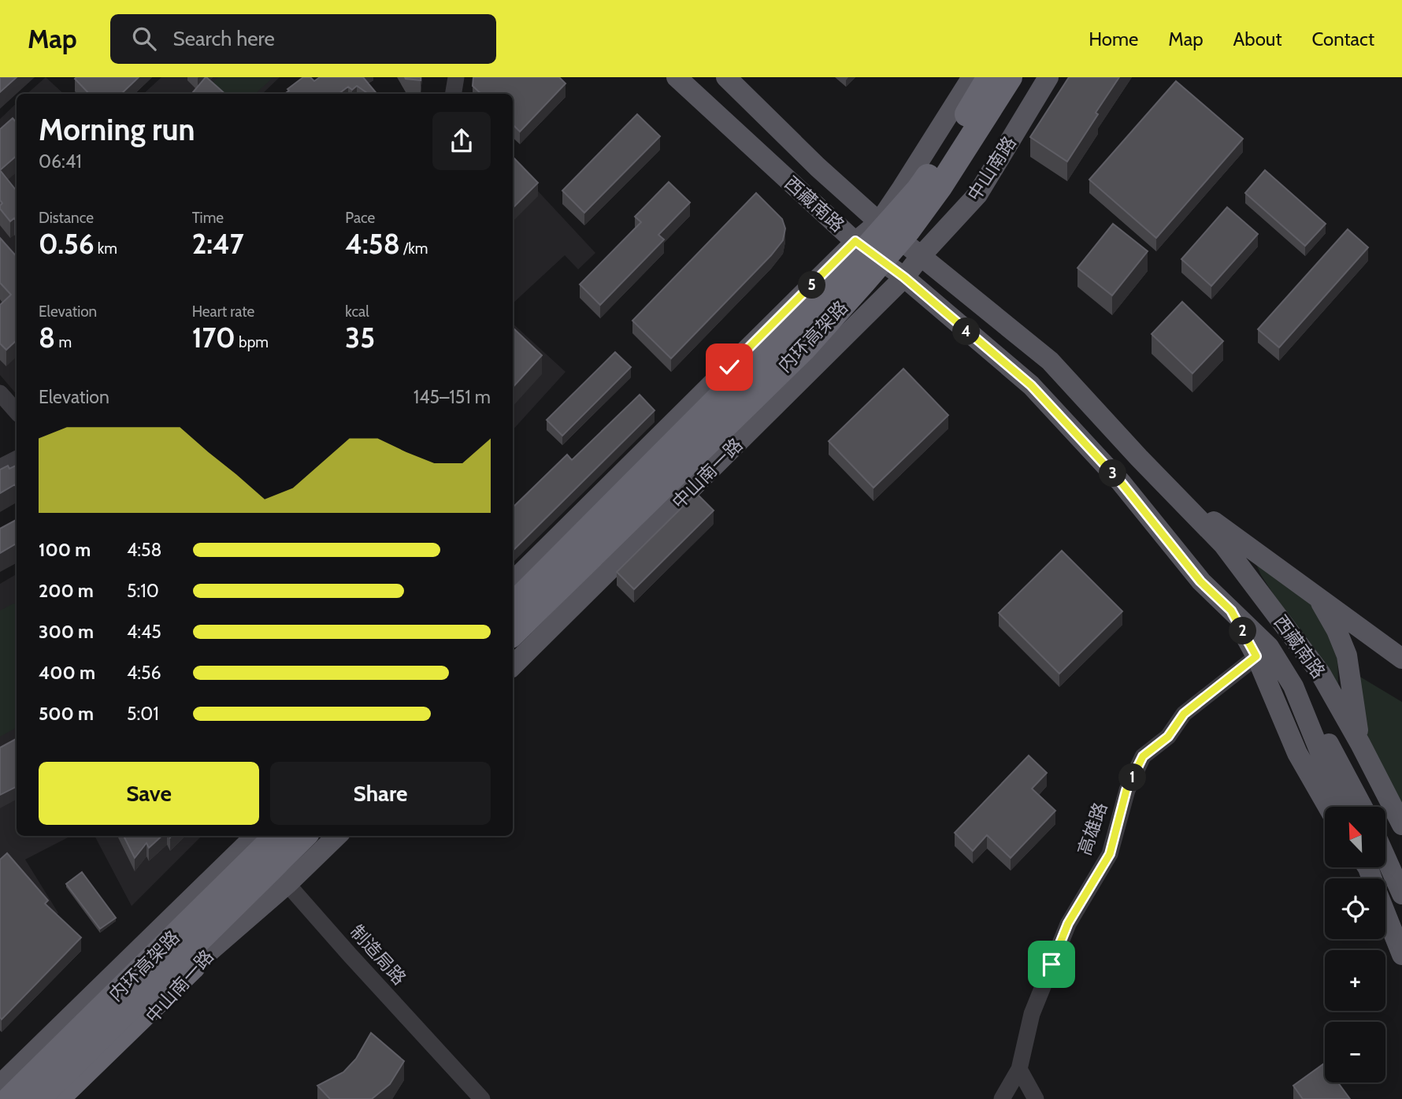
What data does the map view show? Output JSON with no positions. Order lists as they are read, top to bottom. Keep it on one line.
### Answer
{"streets":{"highway":["内环高架路"],"main road":["中山南路","西藏南路","中山南一路"],"street":["高雄路","制造局路"]},"crossings":[["中山南路","西藏南路"],["中山南路","中山南一路"],["西藏南路","中山南一路"],["西藏南路","高雄路"],["中山南一路","制造局路"]],"north":"top left","page":{"header":"Map","search":"Search here","nav":["Home","Map","About","Contact"],"heading":["Morning run","06:41"],"stats":[["Distance","0.56 km"],["Time","2:47"],["Pace","4:58 /km"],["Elevation","8 m"],["Heart rate","170 bpm"],["kcal","35"]],"pins":["5","4","3","2","1"],"chart":["Elevation","145–151 m"],"list":[{"name":"100 m","note":"4:58"},{"name":"200 m","note":"5:10"},{"name":"300 m","note":"4:45"},{"name":"400 m","note":"4:56"},{"name":"500 m","note":"5:01"}],"buttons":["Save","Share"],"map_buttons":["+","−"]}}
